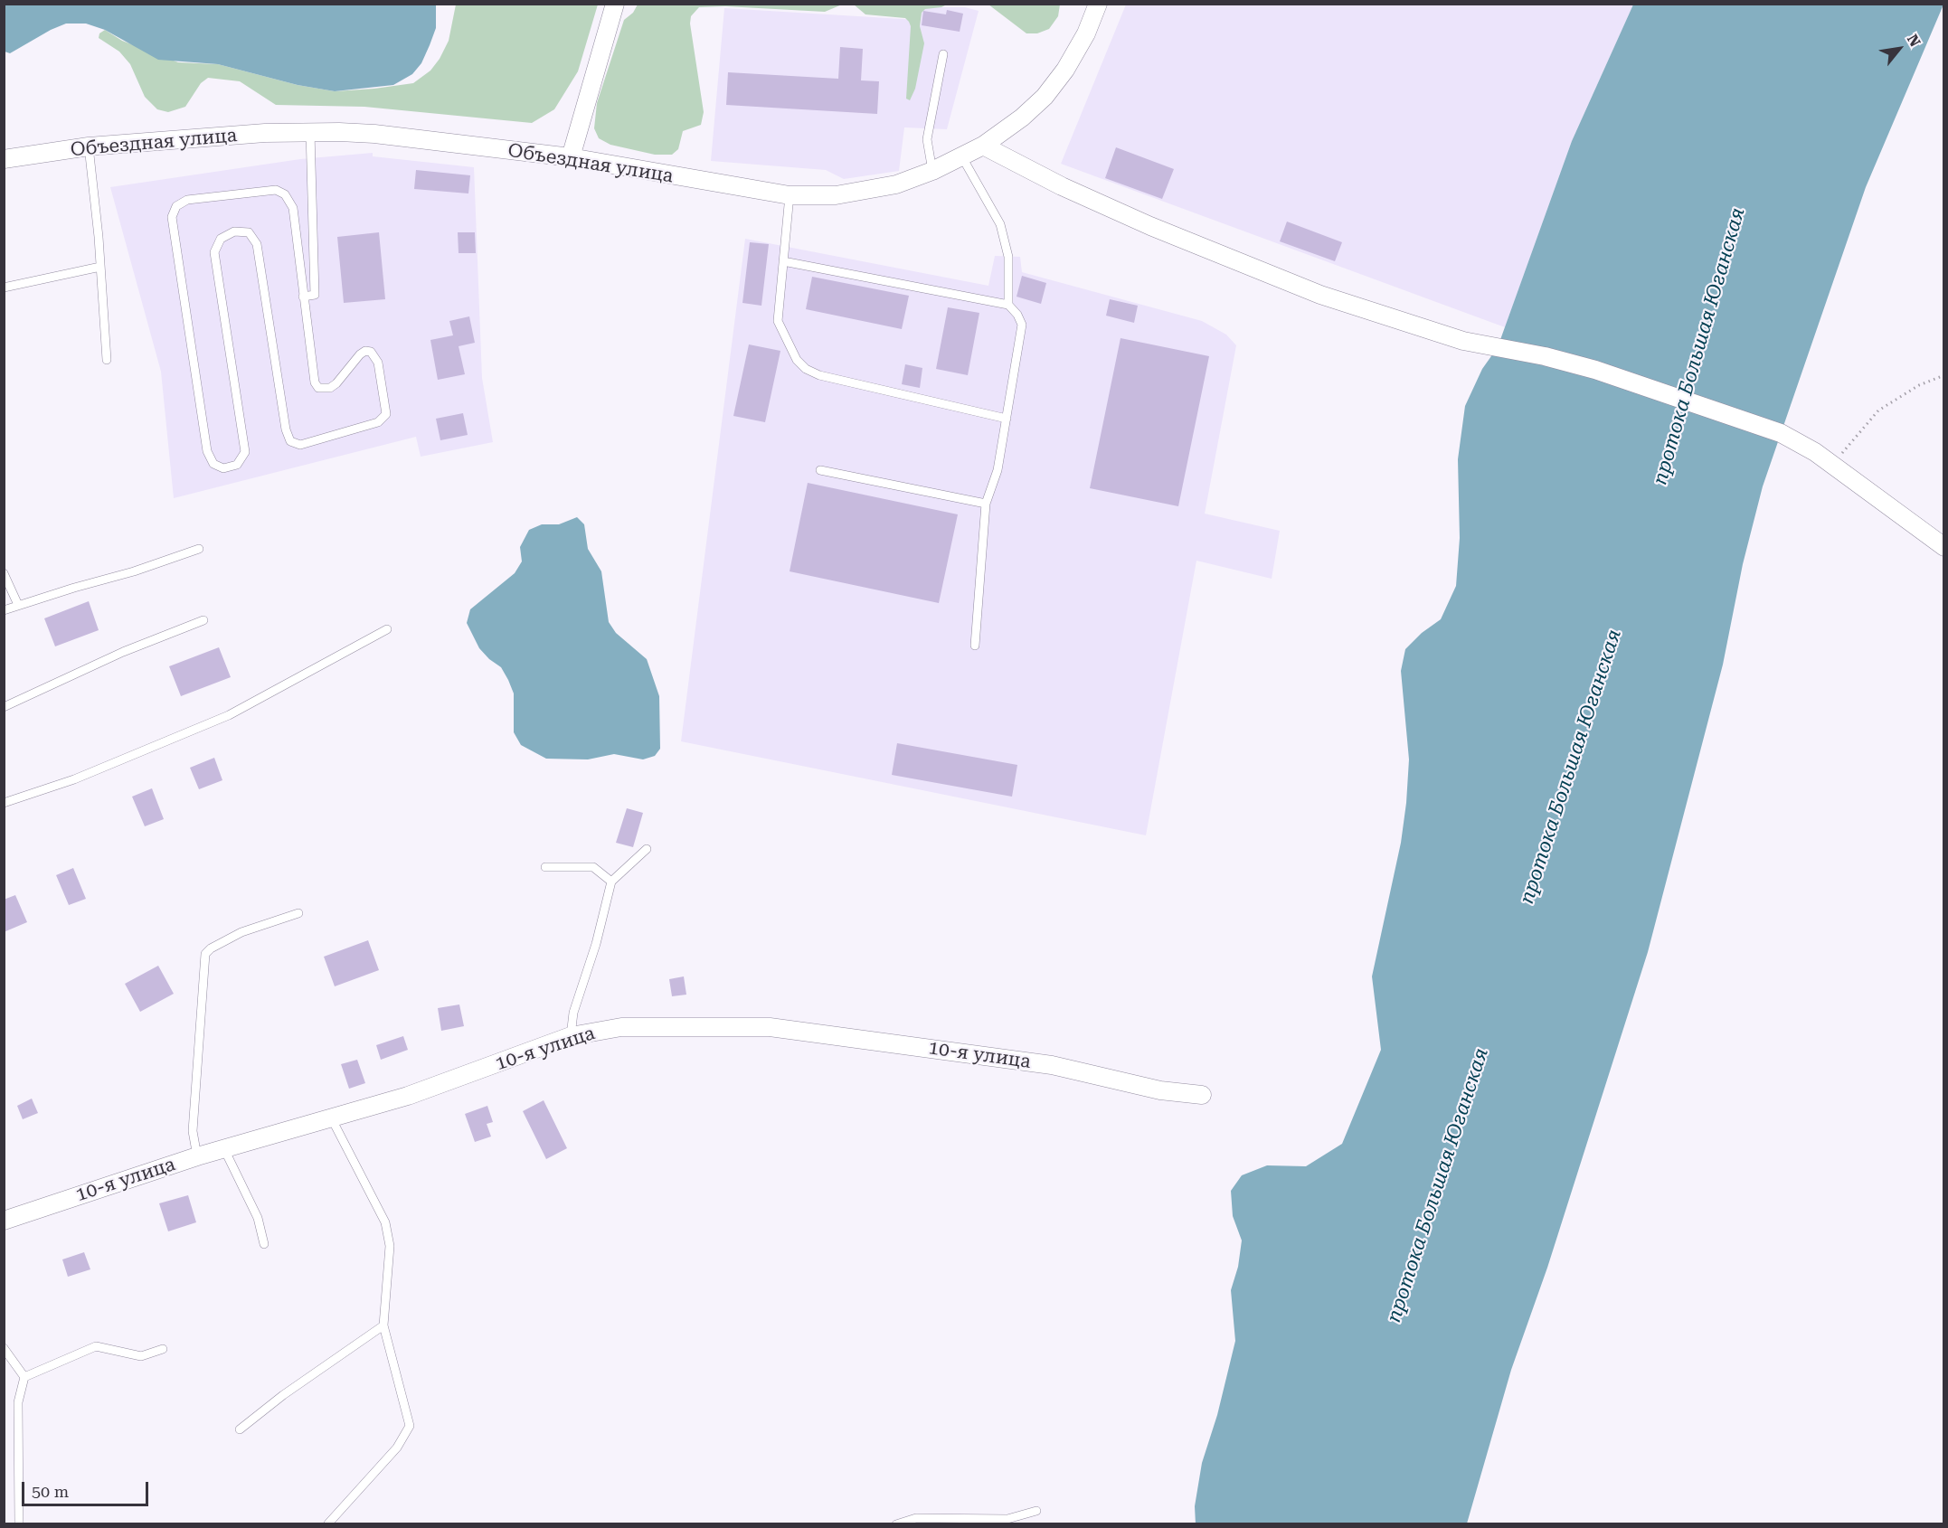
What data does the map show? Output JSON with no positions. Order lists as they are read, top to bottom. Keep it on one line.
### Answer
{"streets":{"street":["Объездная улица","10-я улица"]},"water":["протока Большая Юганская"],"scale_bar":"50 m","north":"top right"}
